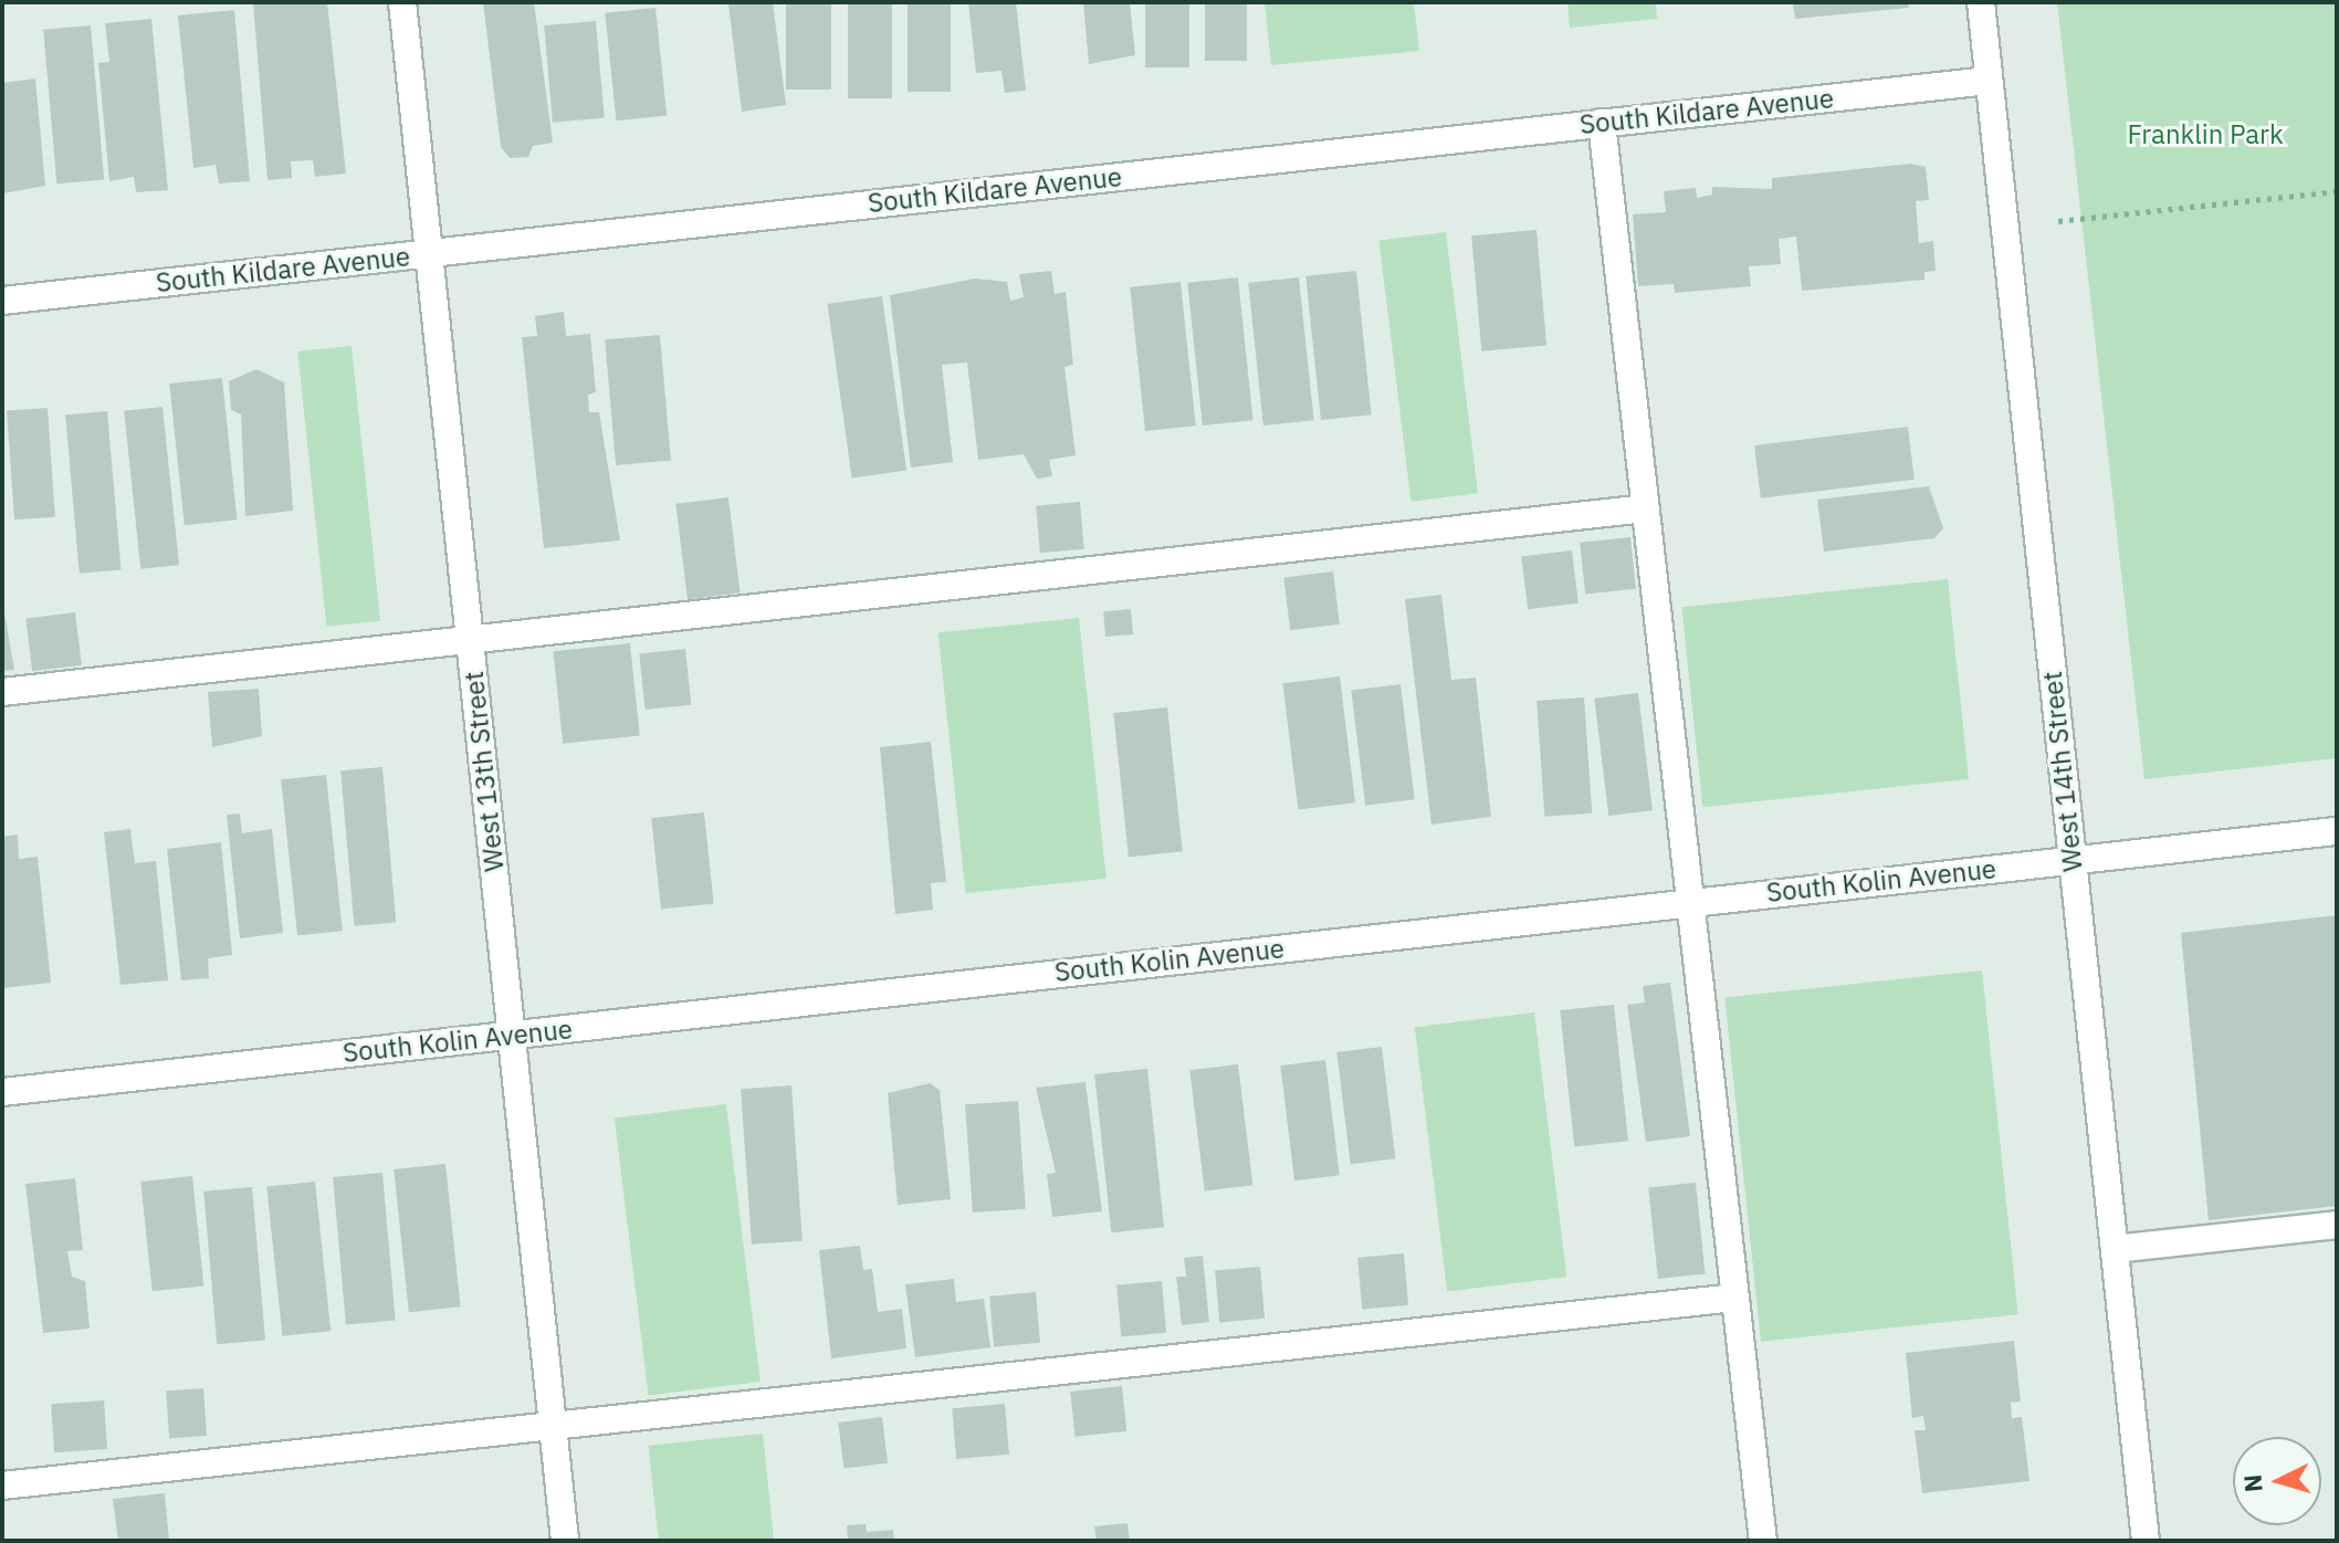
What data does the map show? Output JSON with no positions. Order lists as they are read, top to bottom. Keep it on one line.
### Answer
{"streets":{"street":["South Kildare Avenue","West 13th Street","West 14th Street","South Kolin Avenue"]},"crossings":[["South Kildare Avenue","West 13th Street"],["South Kildare Avenue","West 14th Street"],["West 13th Street","South Kolin Avenue"],["West 14th Street","South Kolin Avenue"]],"parks":["Franklin Park"],"north":"left"}
